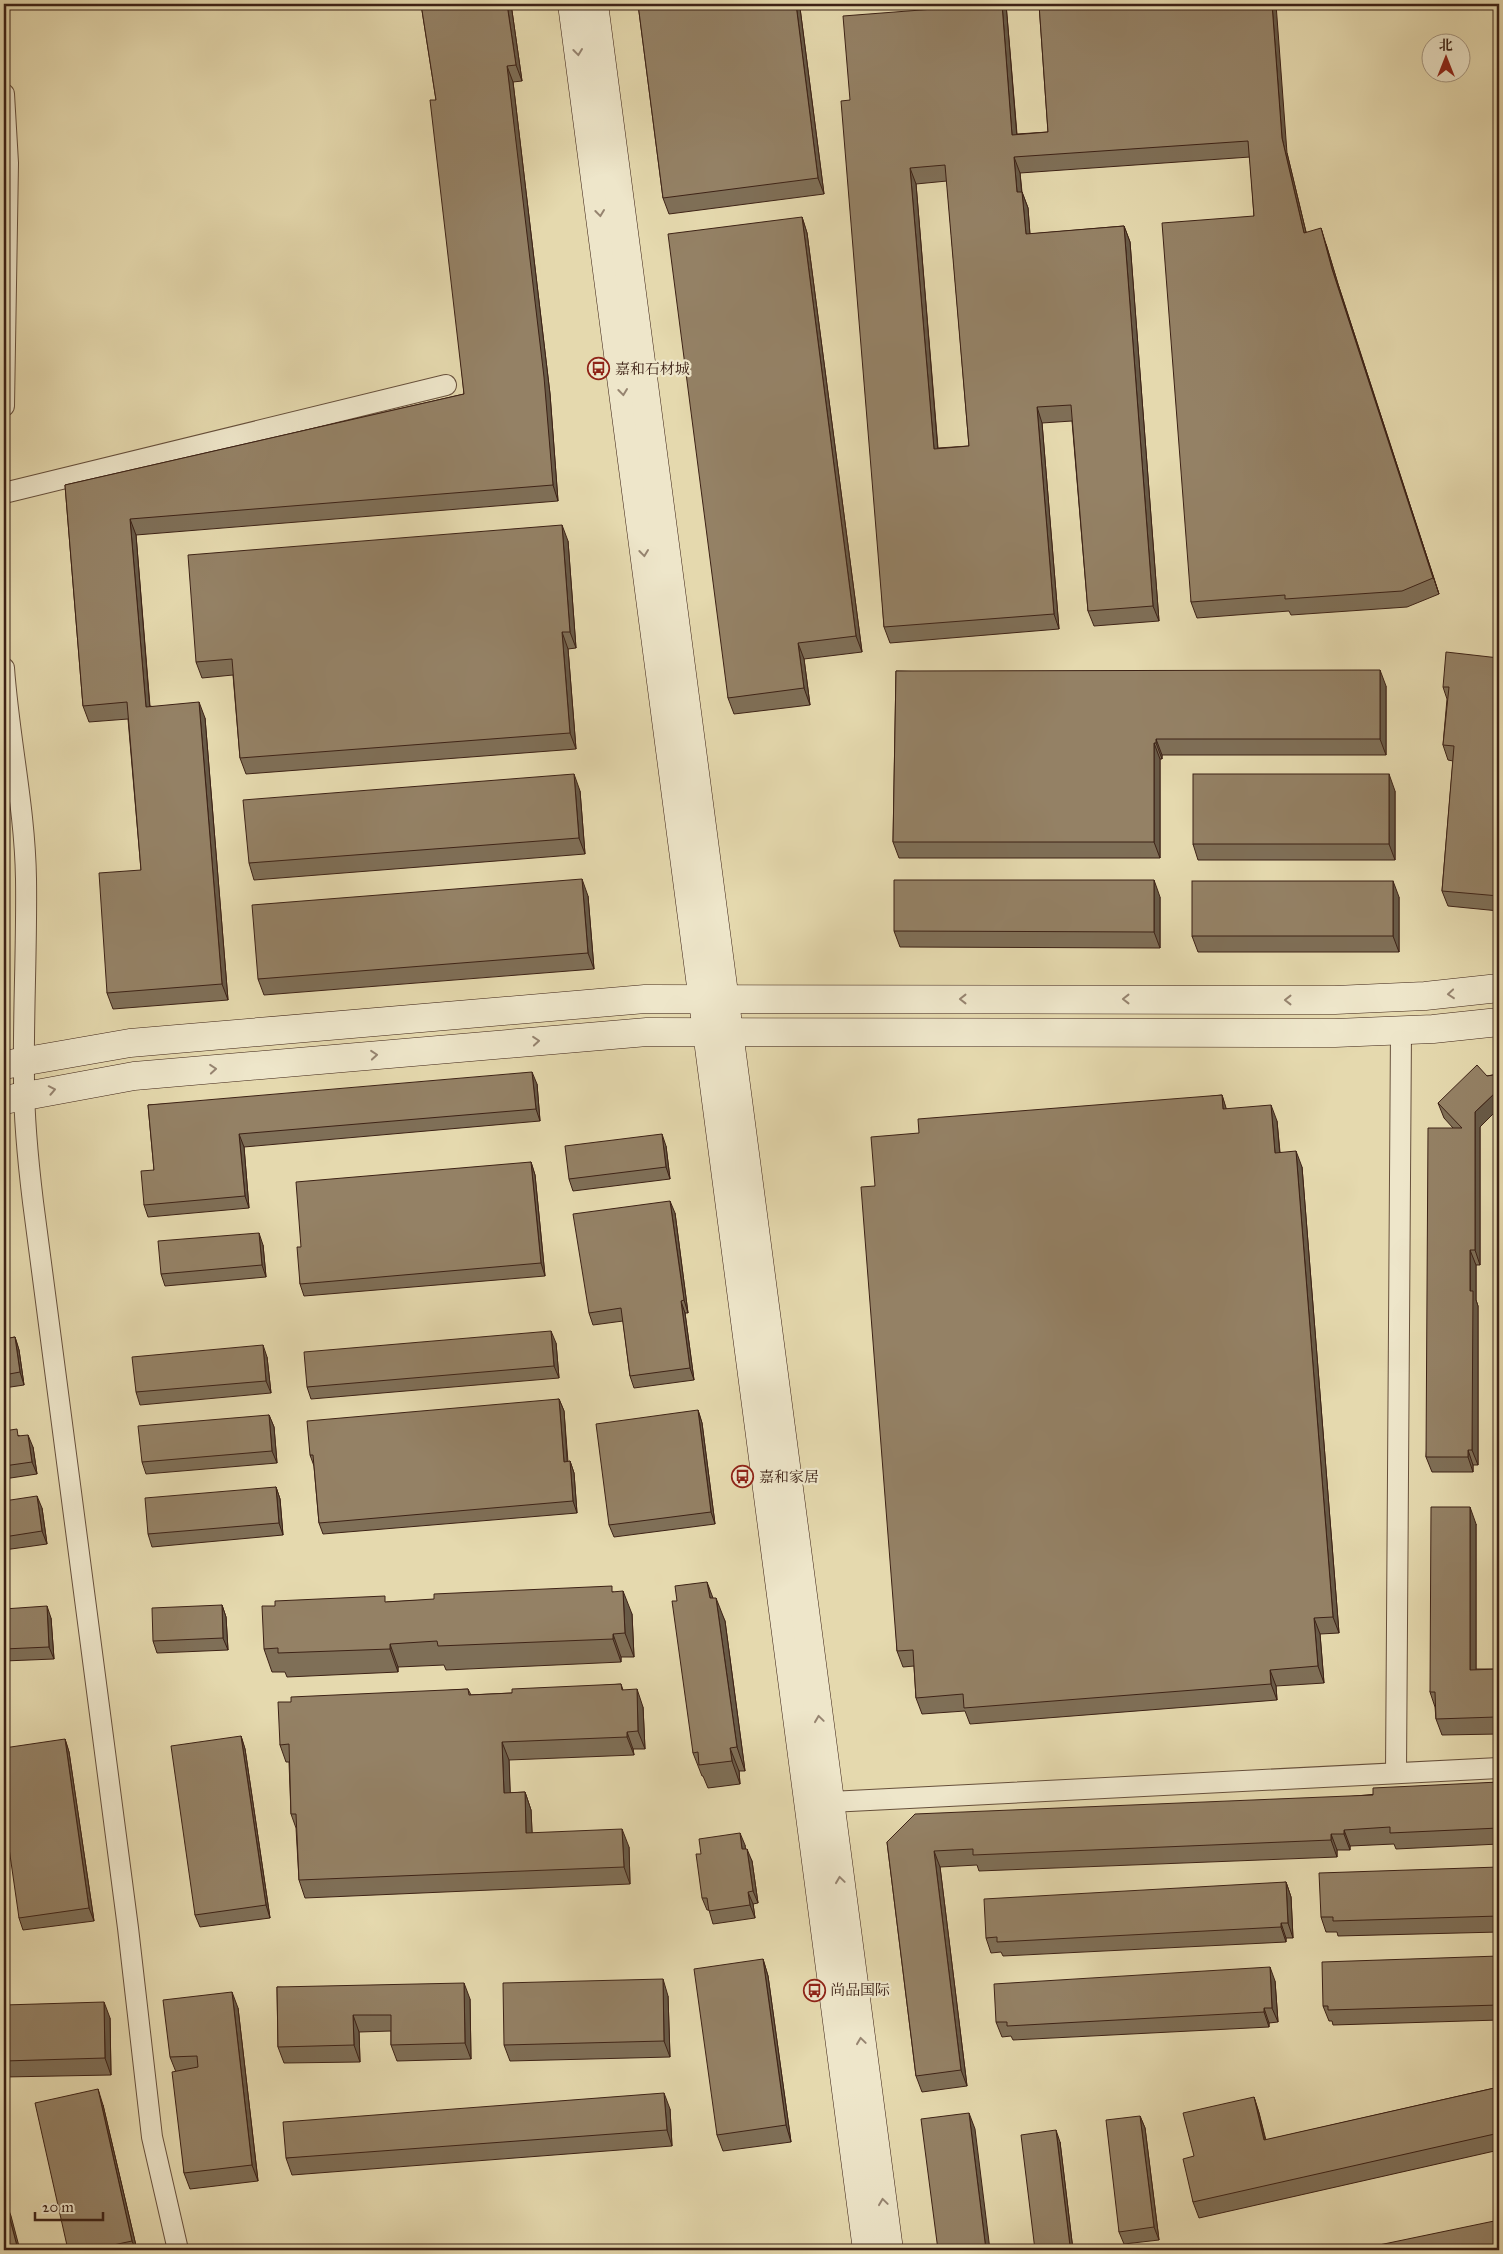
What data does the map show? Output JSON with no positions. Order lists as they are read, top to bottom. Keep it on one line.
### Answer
{"places":{"bus stop":["嘉和石材城","嘉和家居","尚品国际"]},"scale_bar":"20 m","north":"top"}
